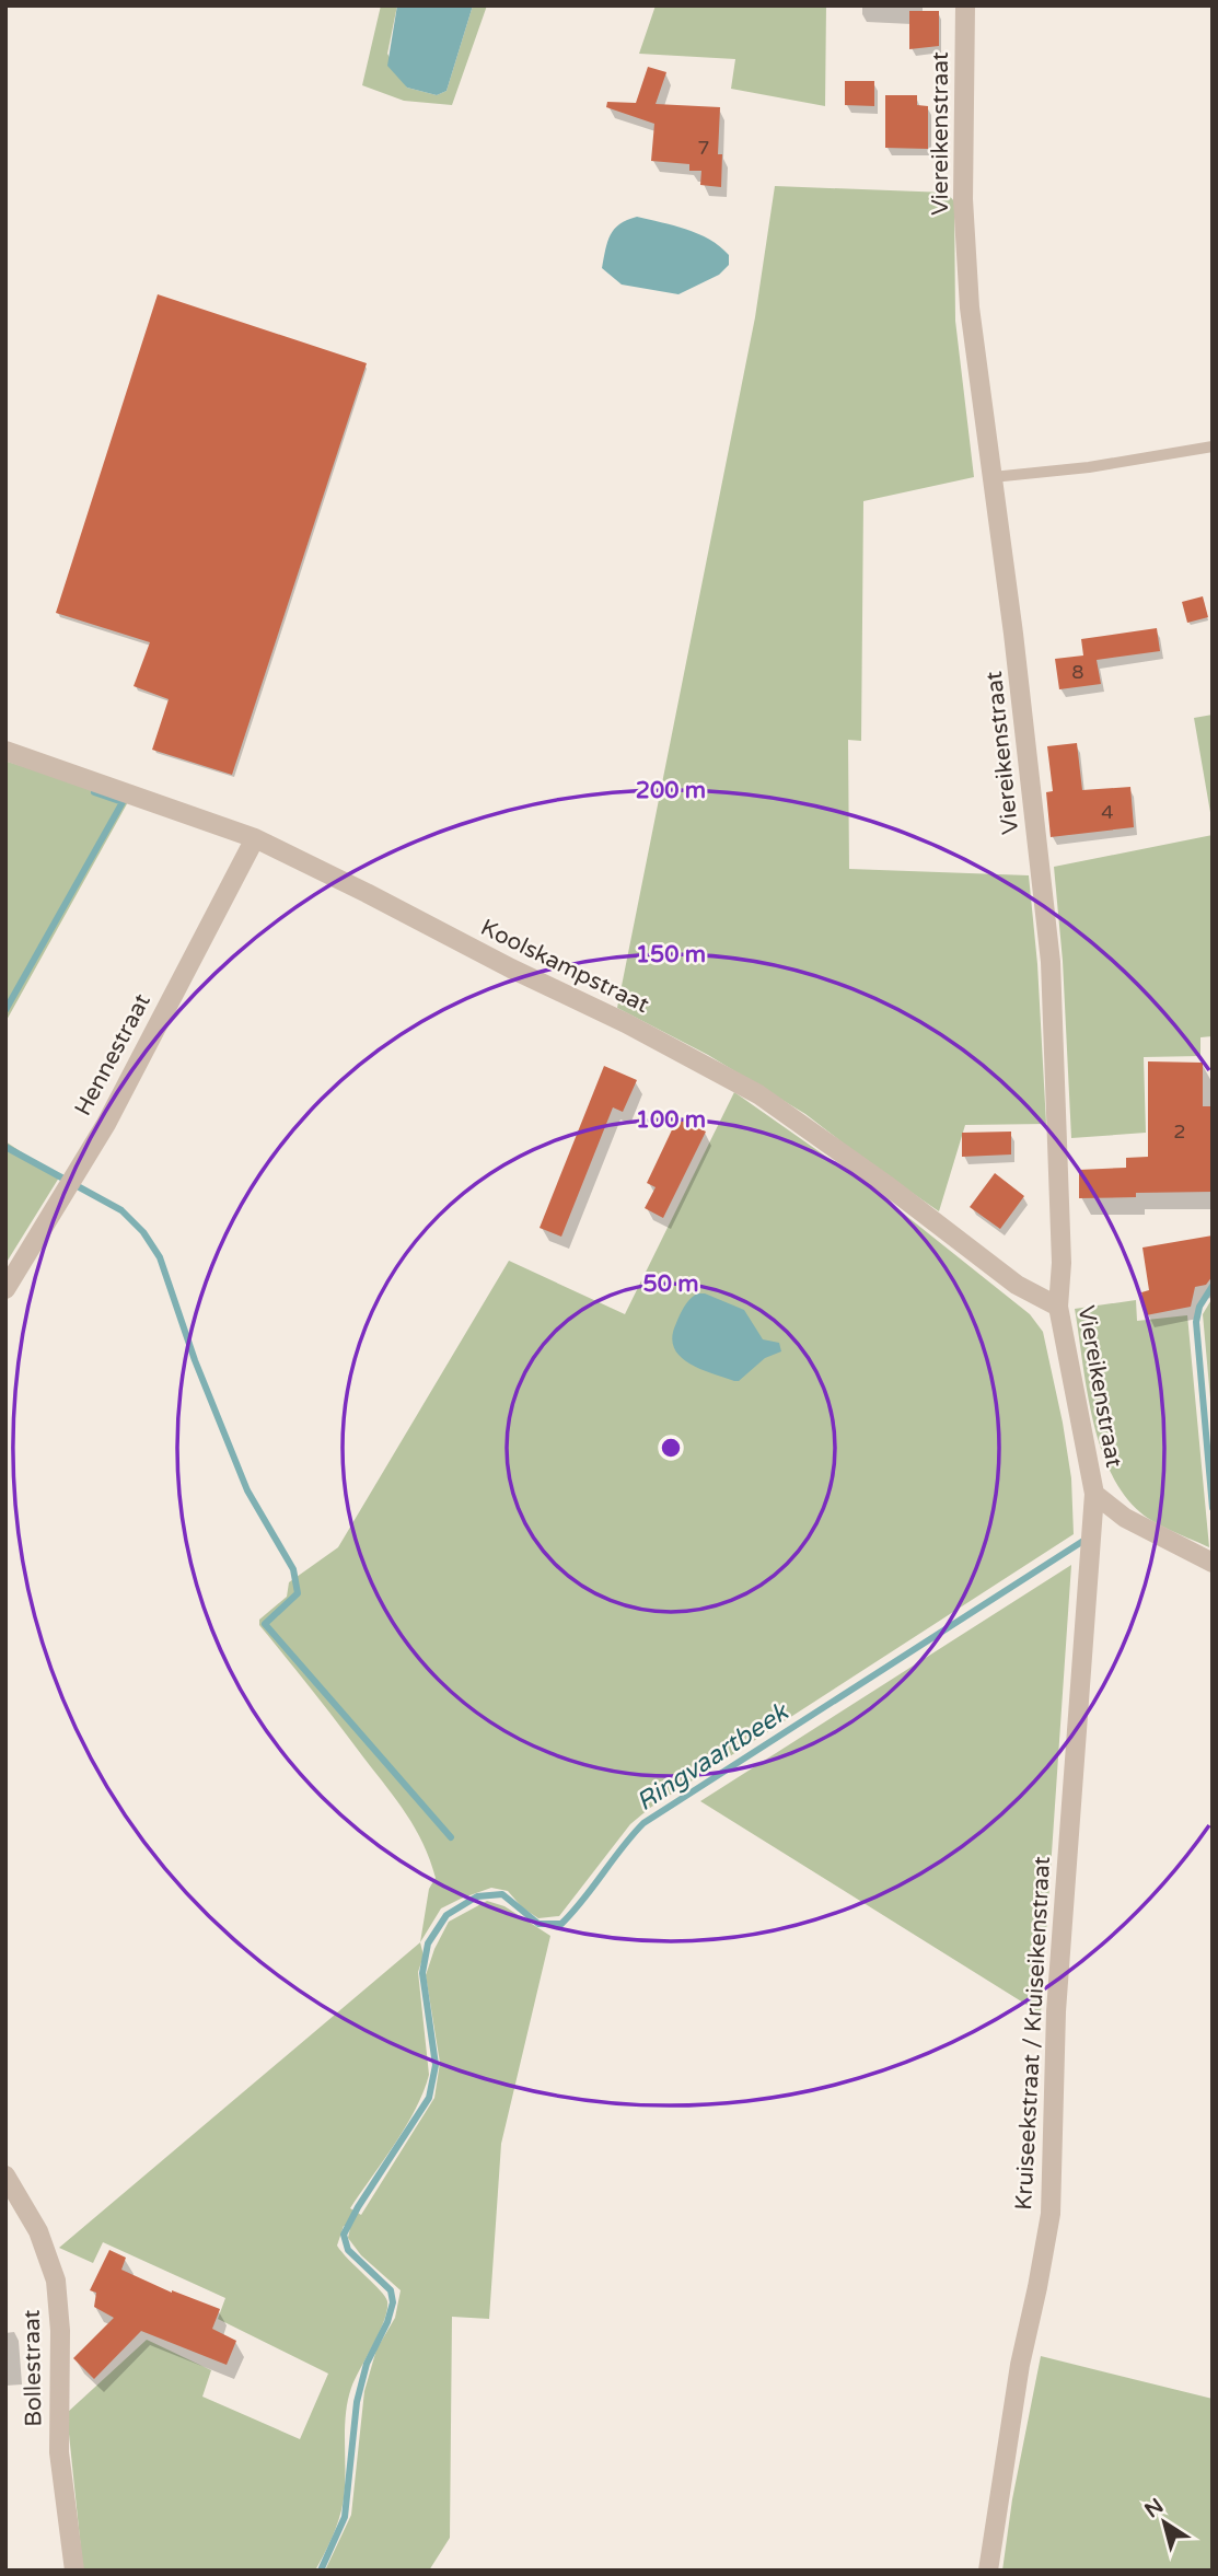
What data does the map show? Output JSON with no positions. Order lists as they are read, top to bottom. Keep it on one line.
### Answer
{"streets":{"street":["Viereikenstraat","Koolskampstraat","Hennestraat","Kruiseekstraat / Kruiseikenstraat","Bollestraat"]},"crossings":[["Viereikenstraat","Koolskampstraat"],["Viereikenstraat","Kruiseekstraat / Kruiseikenstraat"],["Koolskampstraat","Hennestraat"]],"water":["Ringvaartbeek"],"house_numbers":["7","8","4","2"],"north":"top left","rings":["200 m","150 m","100 m","50 m"]}
